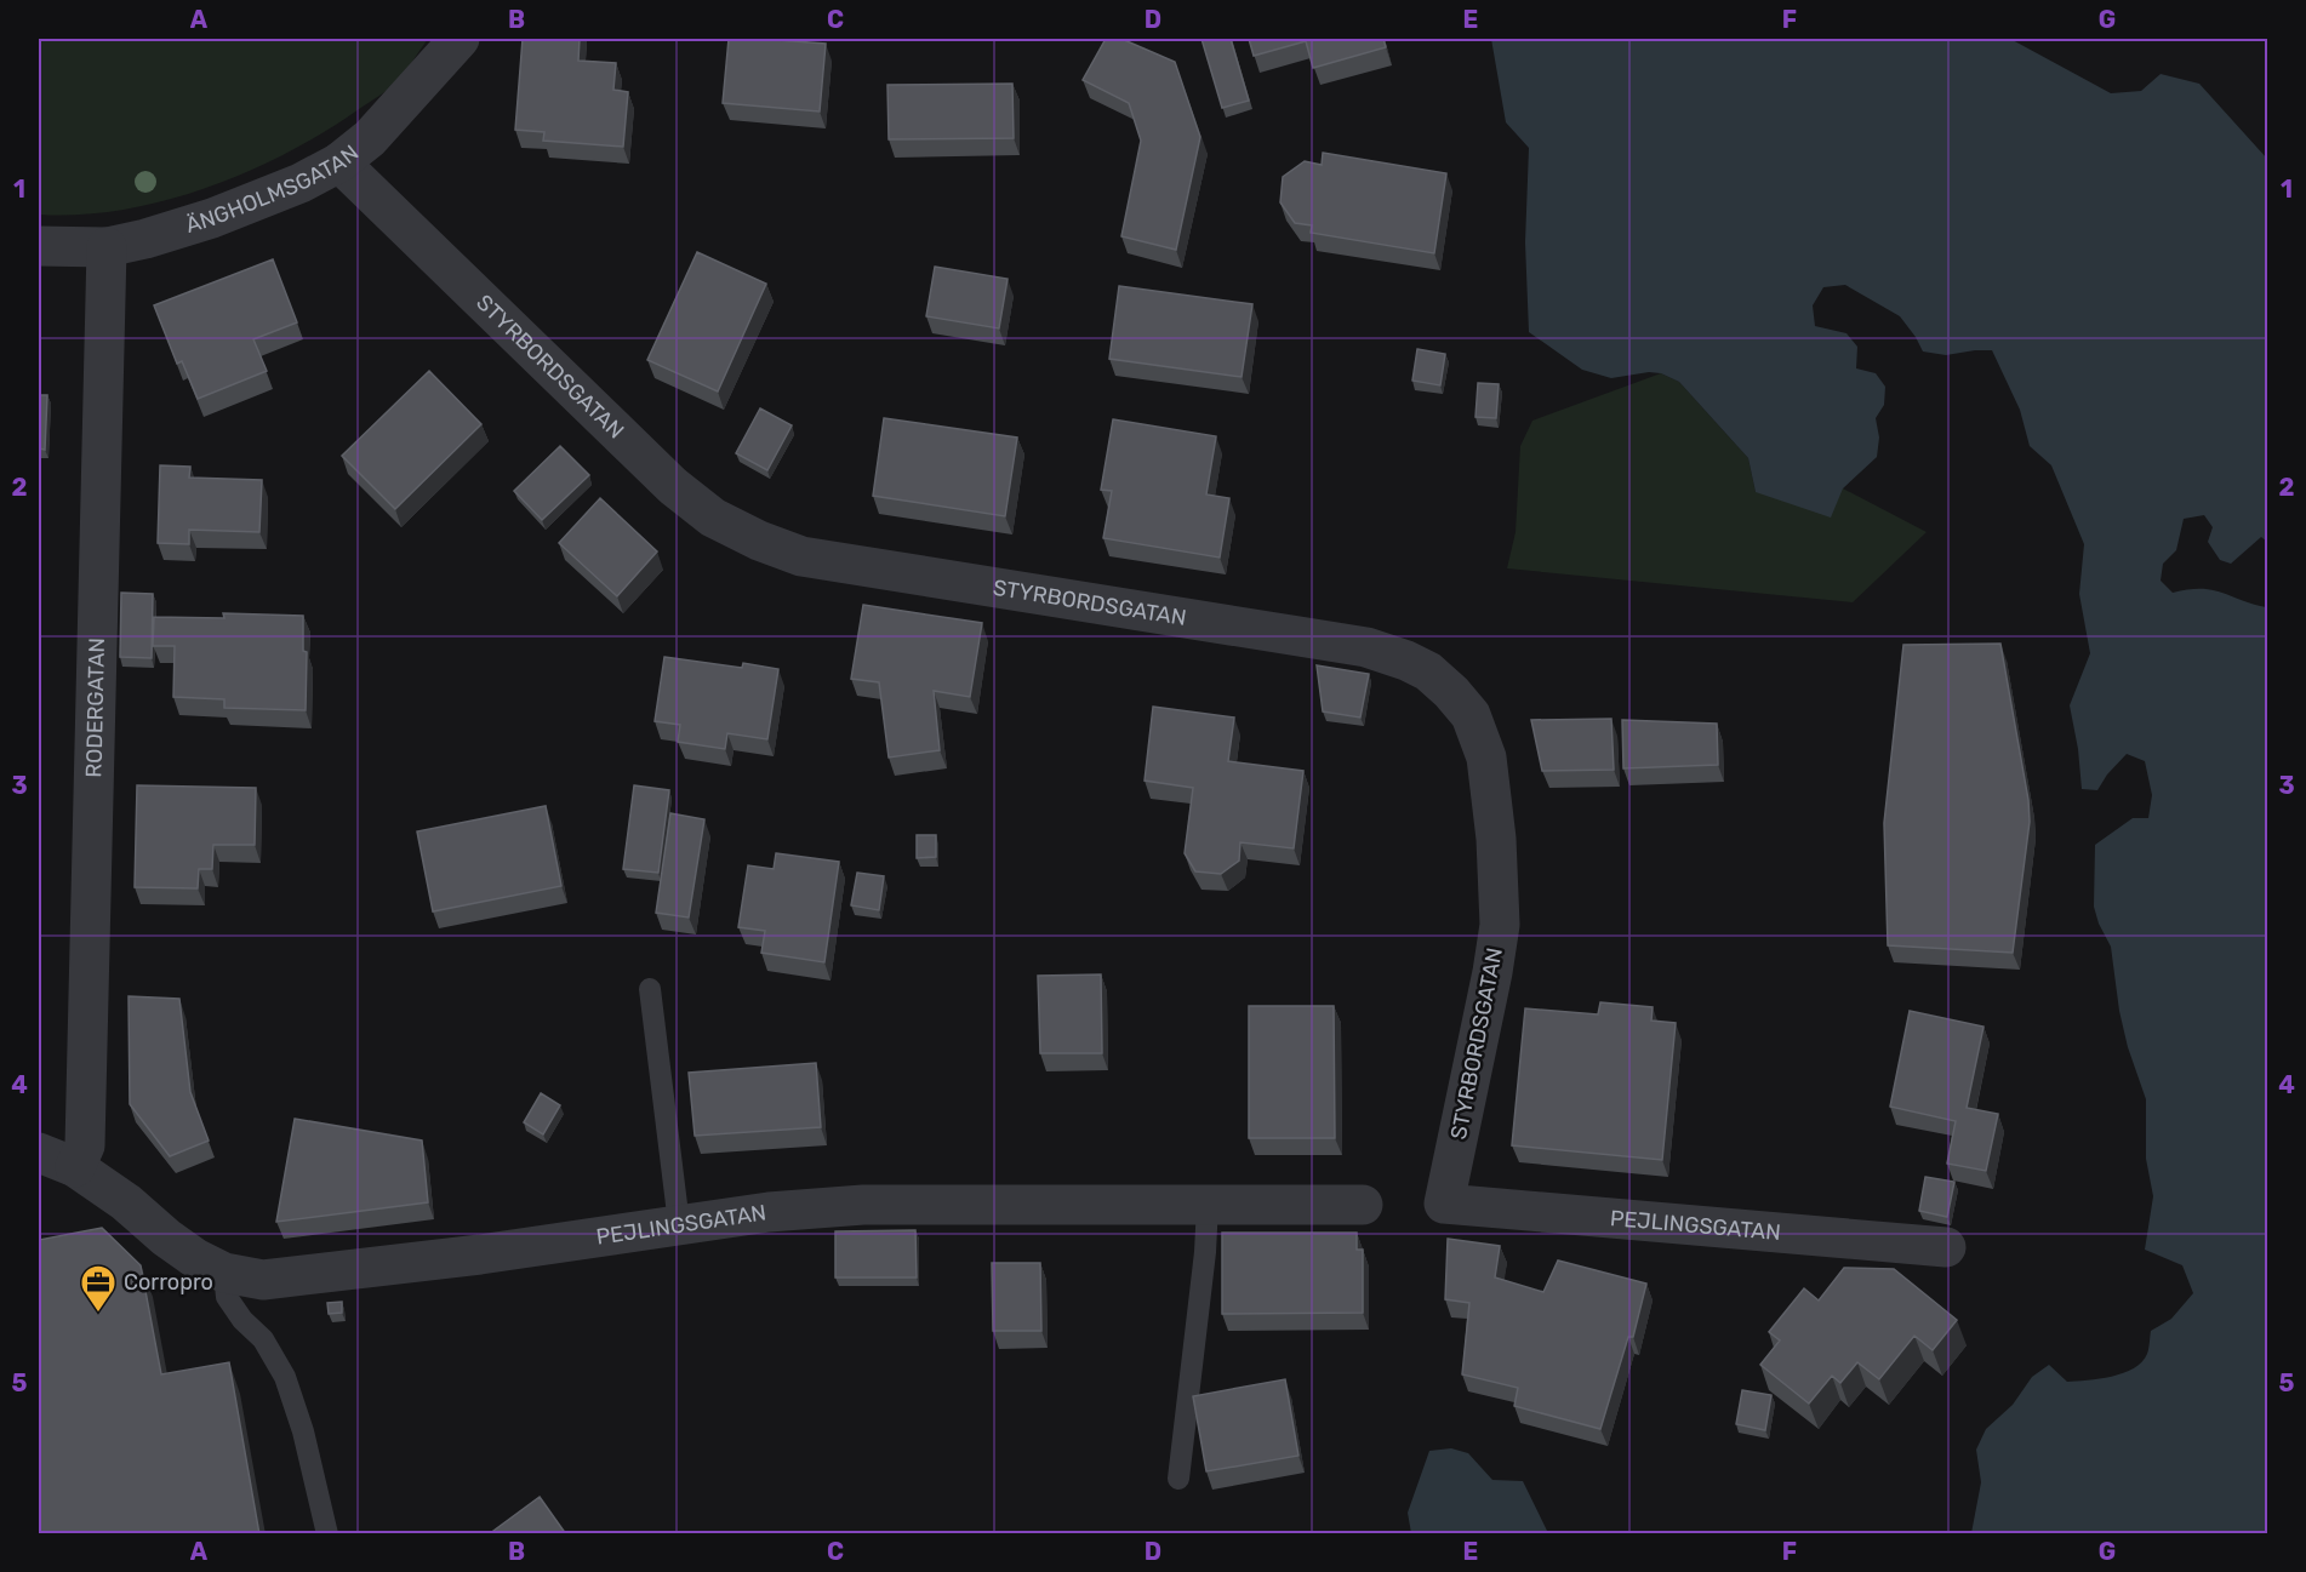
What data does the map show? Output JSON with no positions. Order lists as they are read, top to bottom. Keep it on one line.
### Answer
{"streets":{"street":["ÄNGHOLMSGATAN","STYRBORDSGATAN","RODERGATAN","PEJLINGSGATAN"]},"crossings":[["ÄNGHOLMSGATAN","STYRBORDSGATAN"],["ÄNGHOLMSGATAN","RODERGATAN"],["STYRBORDSGATAN","PEJLINGSGATAN"],["RODERGATAN","PEJLINGSGATAN"]],"places":{"office":["Corropro"]},"grid":{"columns":["A","B","C","D","E","F","G"],"rows":["1","2","3","4","5"]}}
